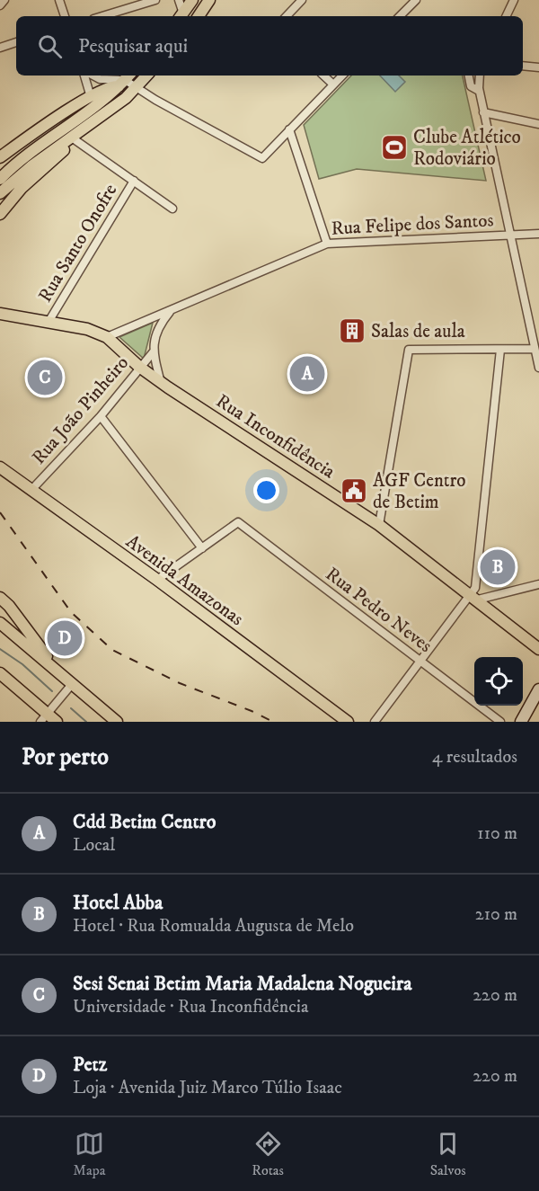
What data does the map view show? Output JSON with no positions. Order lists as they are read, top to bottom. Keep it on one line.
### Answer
{"streets":{"main road":["Rua Inconfidência","Avenida Amazonas"],"street":["Rua Felipe dos Santos","Rua Santo Onofre","Rua João Pinheiro","Rua Pedro Neves"]},"crossings":[["Rua Felipe dos Santos","Rua Inconfidência"],["Rua Santo Onofre","Rua Inconfidência"],["Rua João Pinheiro","Rua Inconfidência"],["Rua João Pinheiro","Avenida Amazonas"]],"places":{"sports":["Clube Atlético Rodoviário"],"building":["Salas de aula"],"public building":["AGF Centro de Betim"]},"page":{"search":"Pesquisar aqui","pins":["A","C","B","D"],"heading":["Por perto","4 resultados"],"list":[{"mark":"A","name":"Cdd Betim Centro","note":"Local","value":"110 m"},{"mark":"B","name":"Hotel Abba","note":"Hotel · Rua Romualda Augusta de Melo","value":"210 m"},{"mark":"C","name":"Sesi Senai Betim Maria Madalena Nogueira","note":"Universidade · Rua Inconfidência","value":"220 m"},{"mark":"D","name":"Petz","note":"Loja · Avenida Juiz Marco Túlio Isaac","value":"220 m"}],"nav":["Mapa","Rotas","Salvos"]}}
